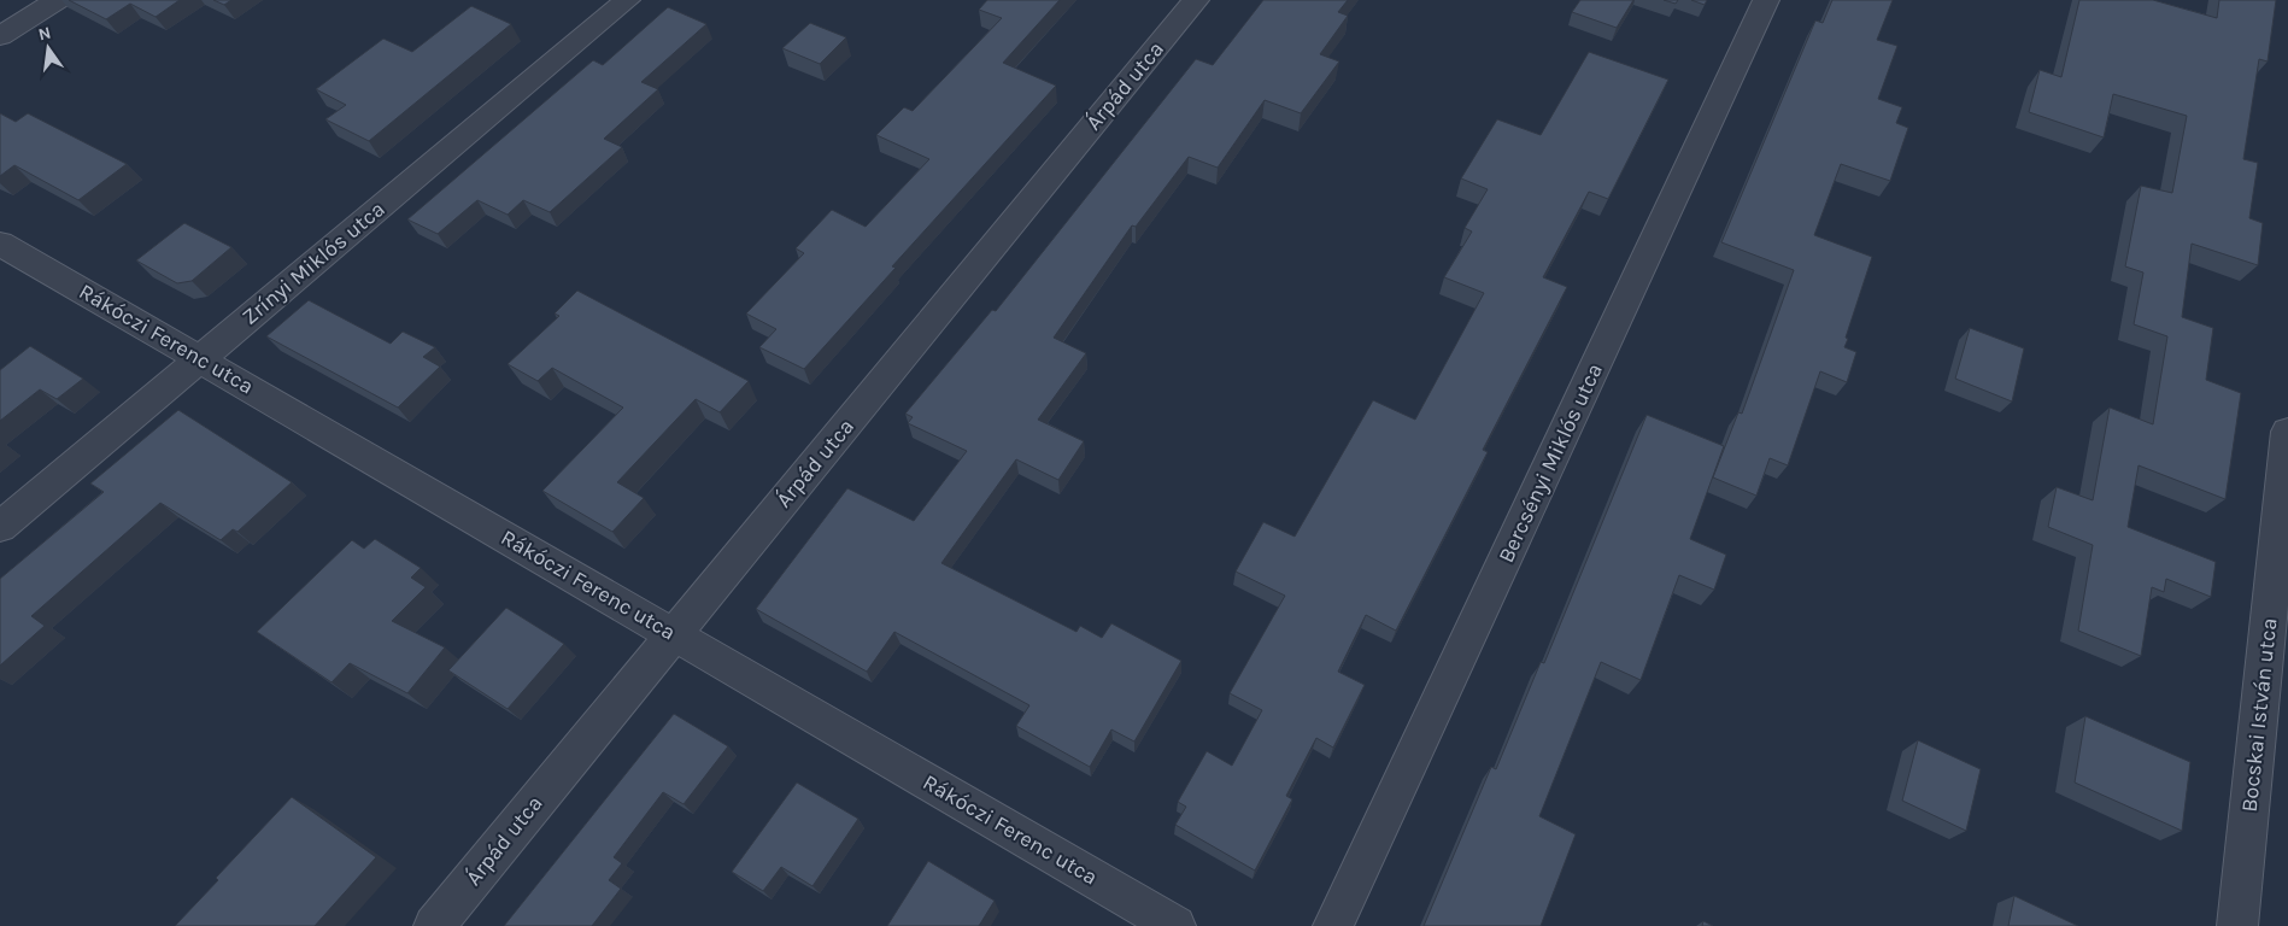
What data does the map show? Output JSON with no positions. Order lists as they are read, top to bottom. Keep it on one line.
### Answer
{"streets":{"street":["Árpád utca","Zrínyi Miklós utca","Rákóczi Ferenc utca","Bercsényi Miklós utca","Bocskai István utca"]},"crossings":[["Árpád utca","Rákóczi Ferenc utca"],["Zrínyi Miklós utca","Rákóczi Ferenc utca"]],"north":"top"}
